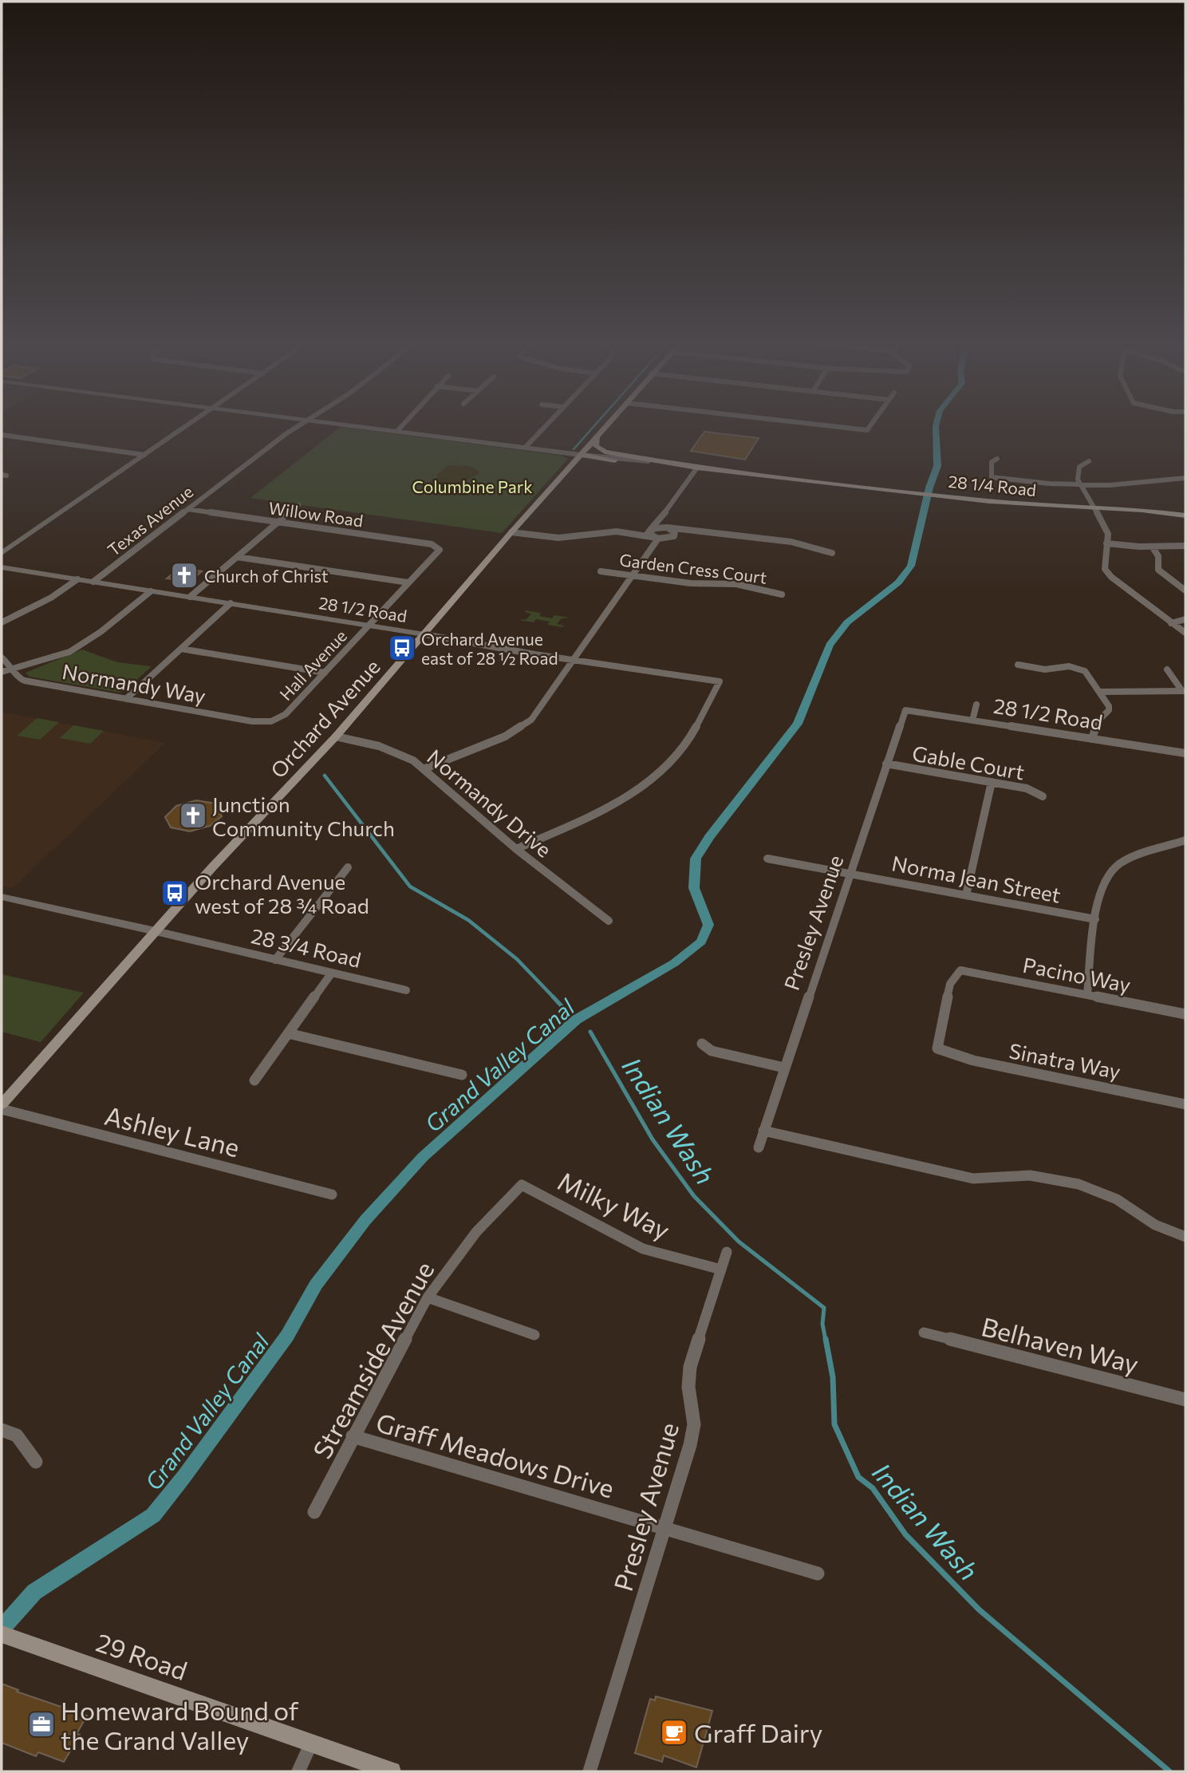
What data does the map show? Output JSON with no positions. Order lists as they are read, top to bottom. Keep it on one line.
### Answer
{"streets":{"main road":["28 1/4 Road","Orchard Avenue","29 Road"],"street":["Willow Road","Texas Avenue","Garden Cress Court","28 1/2 Road","Hall Avenue","Normandy Way","Gable Court","Normandy Drive","Norma Jean Street","Presley Avenue","28 3/4 Road","Pacino Way","Sinatra Way","Ashley Lane","Milky Way","Belhaven Way","Streamside Avenue","Graff Meadows Drive"]},"crossings":[["28 1/4 Road","Orchard Avenue"],["Willow Road","Texas Avenue"],["Willow Road","Hall Avenue"],["Texas Avenue","28 1/2 Road"],["28 1/2 Road","Hall Avenue"],["28 1/2 Road","Orchard Avenue"],["28 1/2 Road","Normandy Drive"],["28 1/2 Road","Presley Avenue"],["Hall Avenue","Normandy Way"],["Orchard Avenue","Normandy Drive"],["Orchard Avenue","28 3/4 Road"],["Orchard Avenue","Ashley Lane"],["Gable Court","Presley Avenue"],["Norma Jean Street","Presley Avenue"],["Presley Avenue","Milky Way"],["Presley Avenue","Graff Meadows Drive"],["Pacino Way","Sinatra Way"],["Milky Way","Streamside Avenue"],["Streamside Avenue","Graff Meadows Drive"]],"water":["Grand Valley Canal","Indian Wash"],"parks":["Columbine Park"],"places":{"church":["Church of Christ","Junction Community Church"],"bus stop":["Orchard Avenue east of 28 ½ Road","Orchard Avenue west of 28 ¾ Road"],"office":["Homeward Bound of the Grand Valley"],"cafe":["Graff Dairy"]}}
